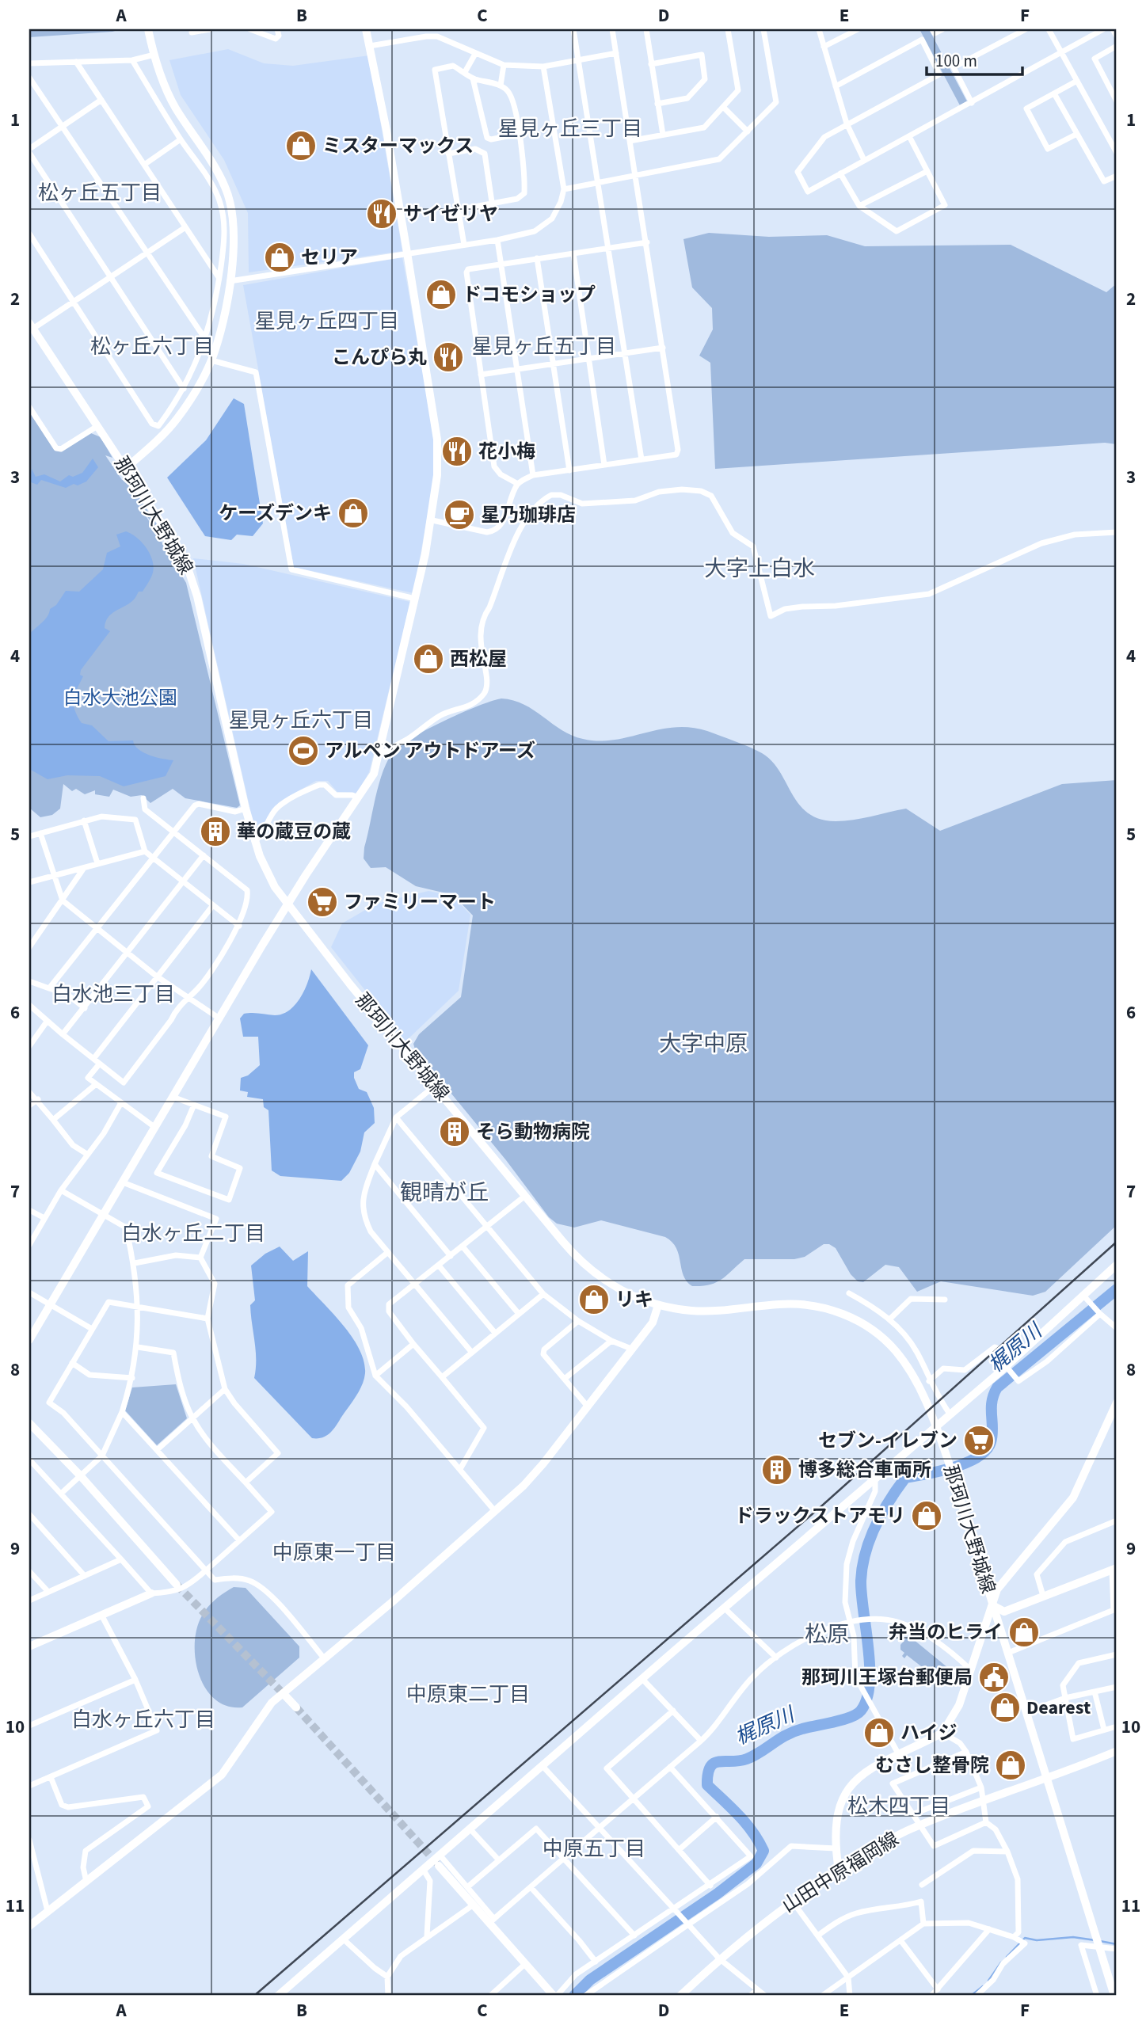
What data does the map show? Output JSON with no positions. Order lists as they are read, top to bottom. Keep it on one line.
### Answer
{"streets":{"main road":["那珂川大野城線","山田中原福岡線"]},"crossings":[["那珂川大野城線","山田中原福岡線"]],"districts":["星見ヶ丘三丁目","松ヶ丘五丁目","星見ヶ丘四丁目","松ヶ丘六丁目","星見ヶ丘五丁目","大字上白水","星見ヶ丘六丁目","白水池三丁目","大字中原","観晴が丘","白水ヶ丘二丁目","中原東一丁目","松原","中原東二丁目","白水ヶ丘六丁目","松木四丁目","中原五丁目"],"water":["梶原川"],"parks":["白水大池公園"],"places":{"shop":["ミスターマックス","セリア","ドコモショップ","ケーズデンキ","西松屋","リキ","ドラックストアモリ","弁当のヒライ","Dearest","ハイジ","むさし整骨院"],"restaurant":["サイゼリヤ","こんぴら丸","花小梅"],"cafe":["星乃珈琲店"],"sports":["アルペン アウトドアーズ"],"building":["華の蔵豆の蔵","そら動物病院","博多総合車両所"],"supermarket":["ファミリーマート","セブン-イレブン"],"public building":["那珂川王塚台郵便局"]},"scale_bar":"100 m","grid":{"columns":["A","B","C","D","E","F"],"rows":["1","2","3","4","5","6","7","8","9","10","11"]}}
